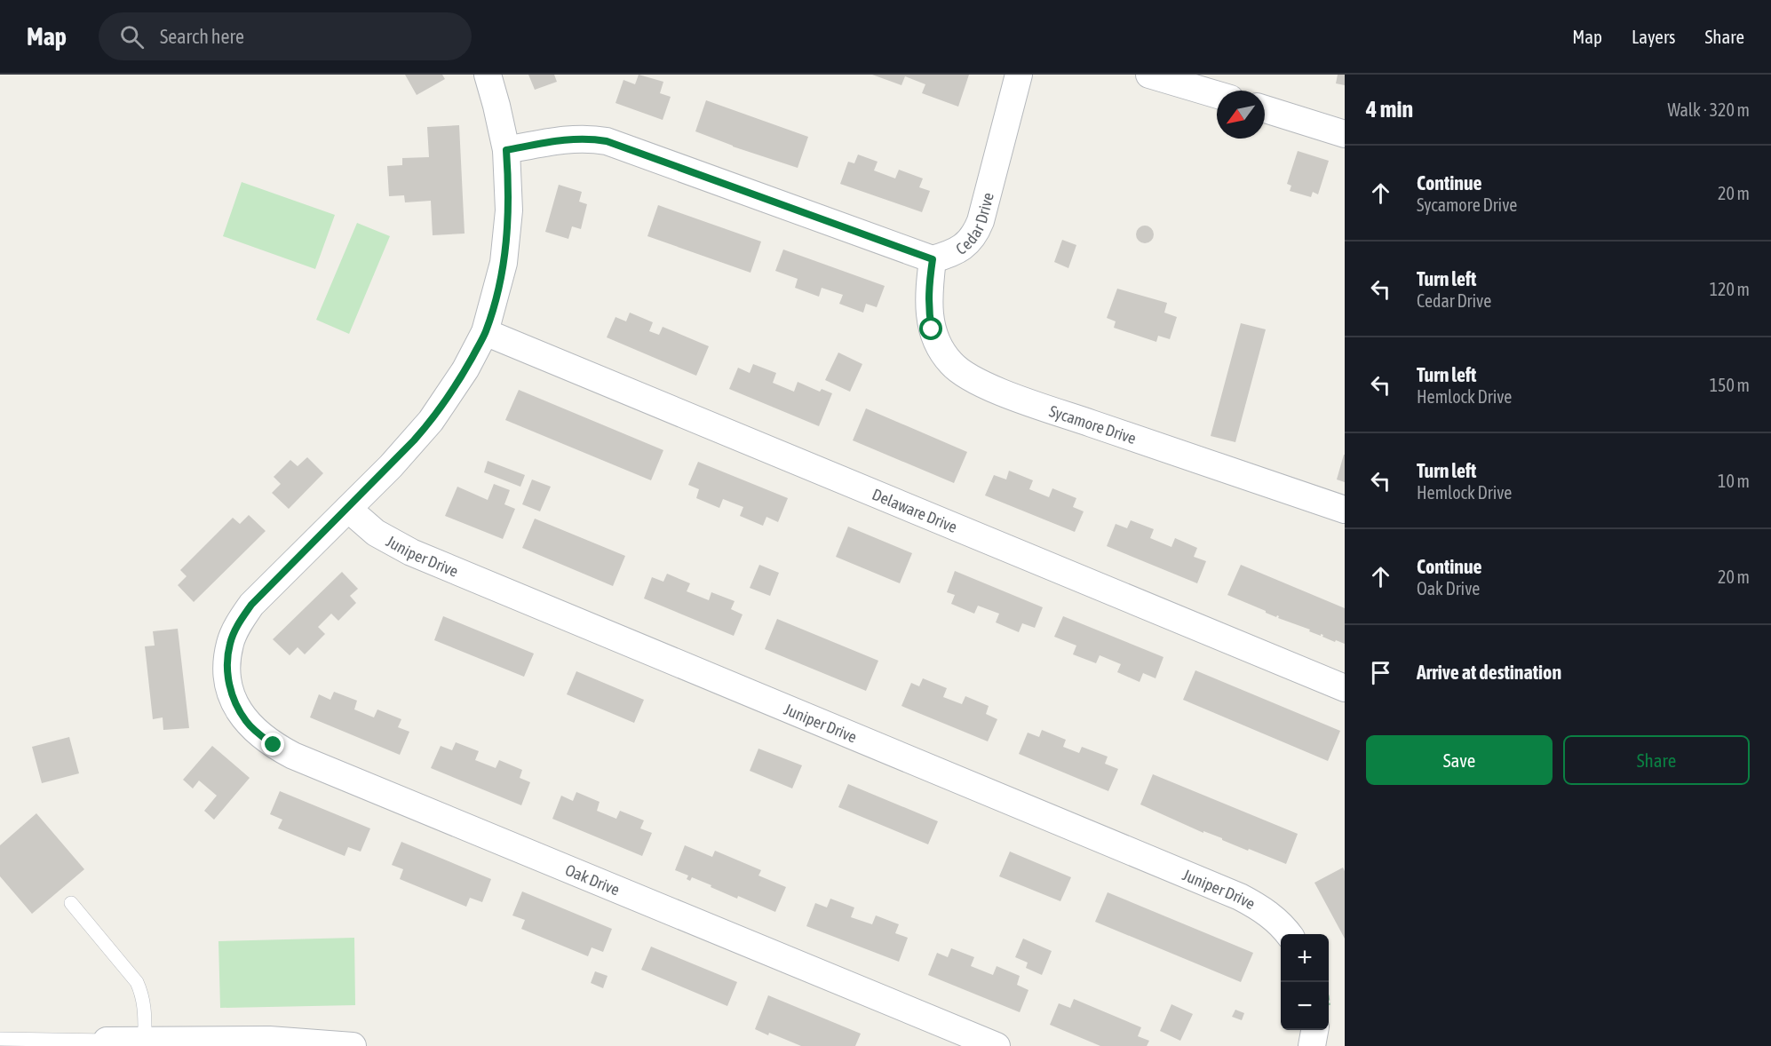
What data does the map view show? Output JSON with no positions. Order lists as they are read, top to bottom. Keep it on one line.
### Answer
{"streets":{"street":["Cedar Drive","Sycamore Drive","Delaware Drive","Juniper Drive","Oak Drive"]},"crossings":[["Cedar Drive","Sycamore Drive"],["Cedar Drive","Oak Drive"],["Delaware Drive","Oak Drive"],["Juniper Drive","Oak Drive"]],"north":"bottom left","page":{"header":"Map","search":"Search here","nav":["Map","Layers","Share"],"heading":["4 min","Walk · 320 m"],"list":[["Continue","Sycamore Drive","20 m"],["Turn left","Cedar Drive","120 m"],["Turn left","Hemlock Drive","150 m"],["Turn left","Hemlock Drive","10 m"],["Continue","Oak Drive","20 m"],"Arrive at destination"],"buttons":["Save","Share"],"map_buttons":["+","−"]}}
